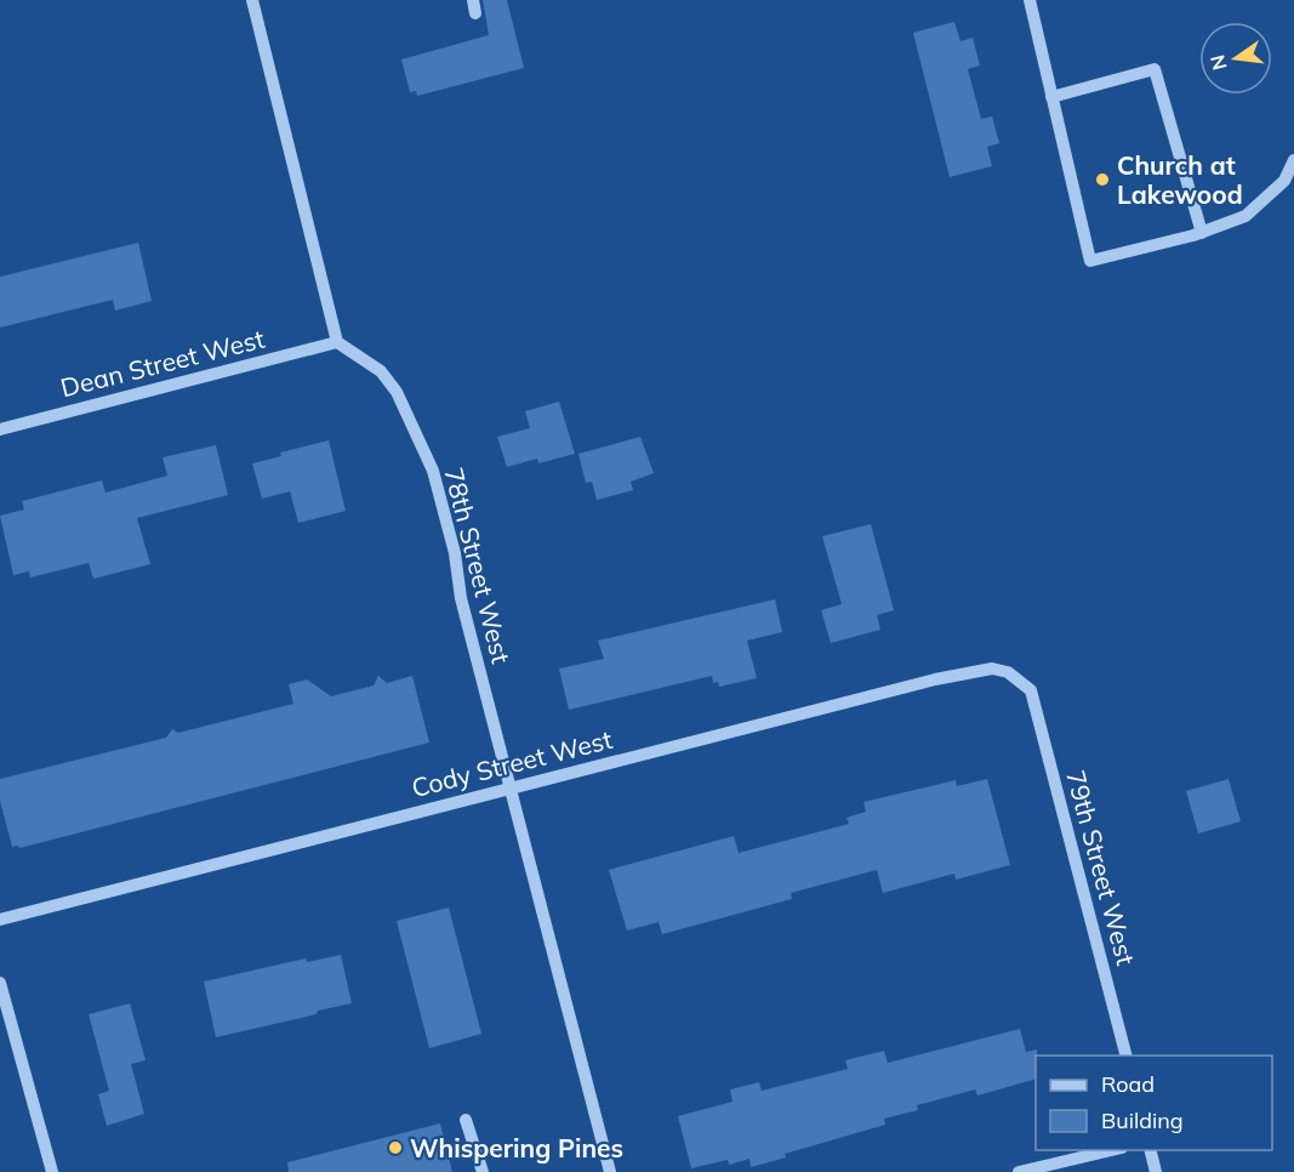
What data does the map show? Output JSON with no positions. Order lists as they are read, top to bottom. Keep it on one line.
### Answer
{"streets":{"street":["Dean Street West","78th Street West","Cody Street West","79th Street West"]},"crossings":[["Dean Street West","78th Street West"],["78th Street West","Cody Street West"],["Cody Street West","79th Street West"]],"places":["Church at Lakewood","Whispering Pines"],"legend":["Road","Building"],"north":"left"}
